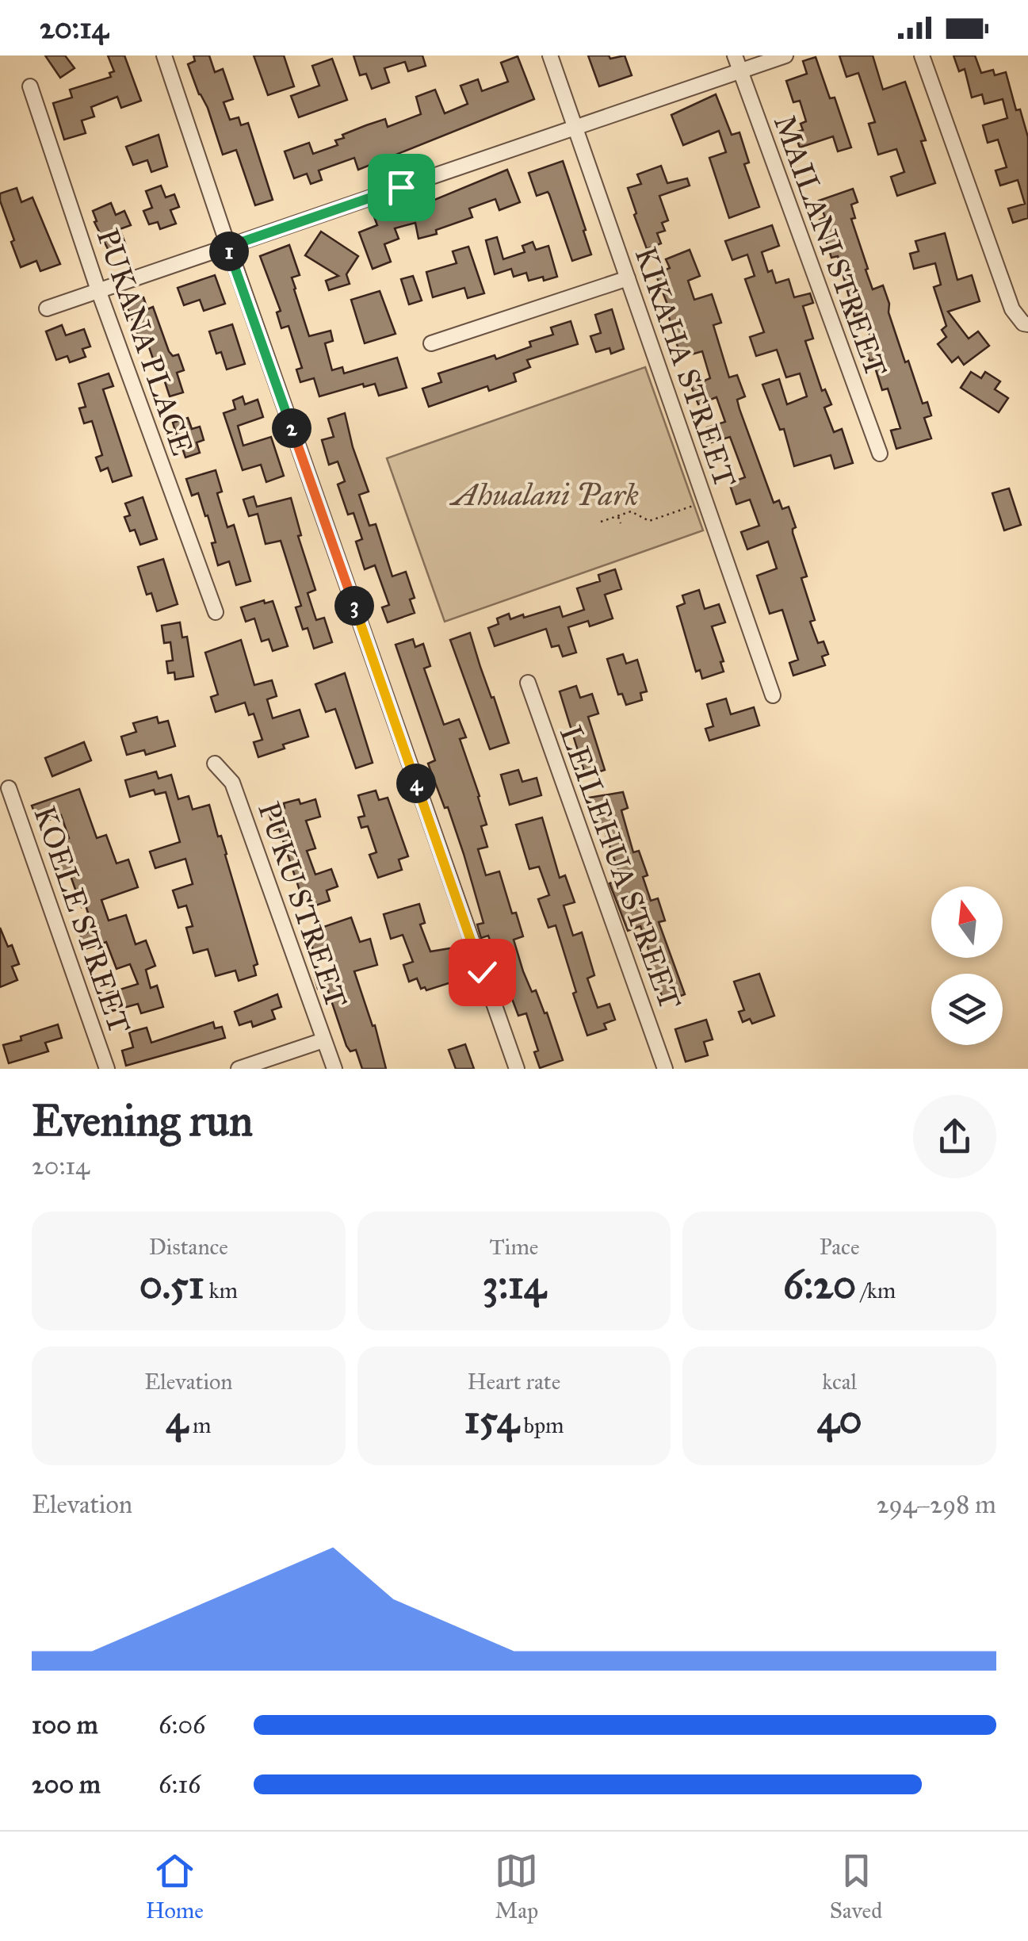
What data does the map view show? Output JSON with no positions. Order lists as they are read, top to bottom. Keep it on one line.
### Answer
{"streets":{"street":["MAILANI STREET","PUKANA PLACE","KIKAHA STREET","LEILEHUA STREET","PUKU STREET","KOELE STREET"]},"parks":["Ahualani Park"],"north":"top","page":{"status":"20:14","pins":["1","2","3","4"],"heading":["Evening run","20:14"],"stats":[["Distance","0.51 km"],["Time","3:14"],["Pace","6:20 /km"],["Elevation","4 m"],["Heart rate","154 bpm"],["kcal","40"]],"chart":["Elevation","294–298 m"],"list":[{"name":"100 m","note":"6:06"},{"name":"200 m","note":"6:16"}],"tabs":["Home","Map","Saved"]}}
